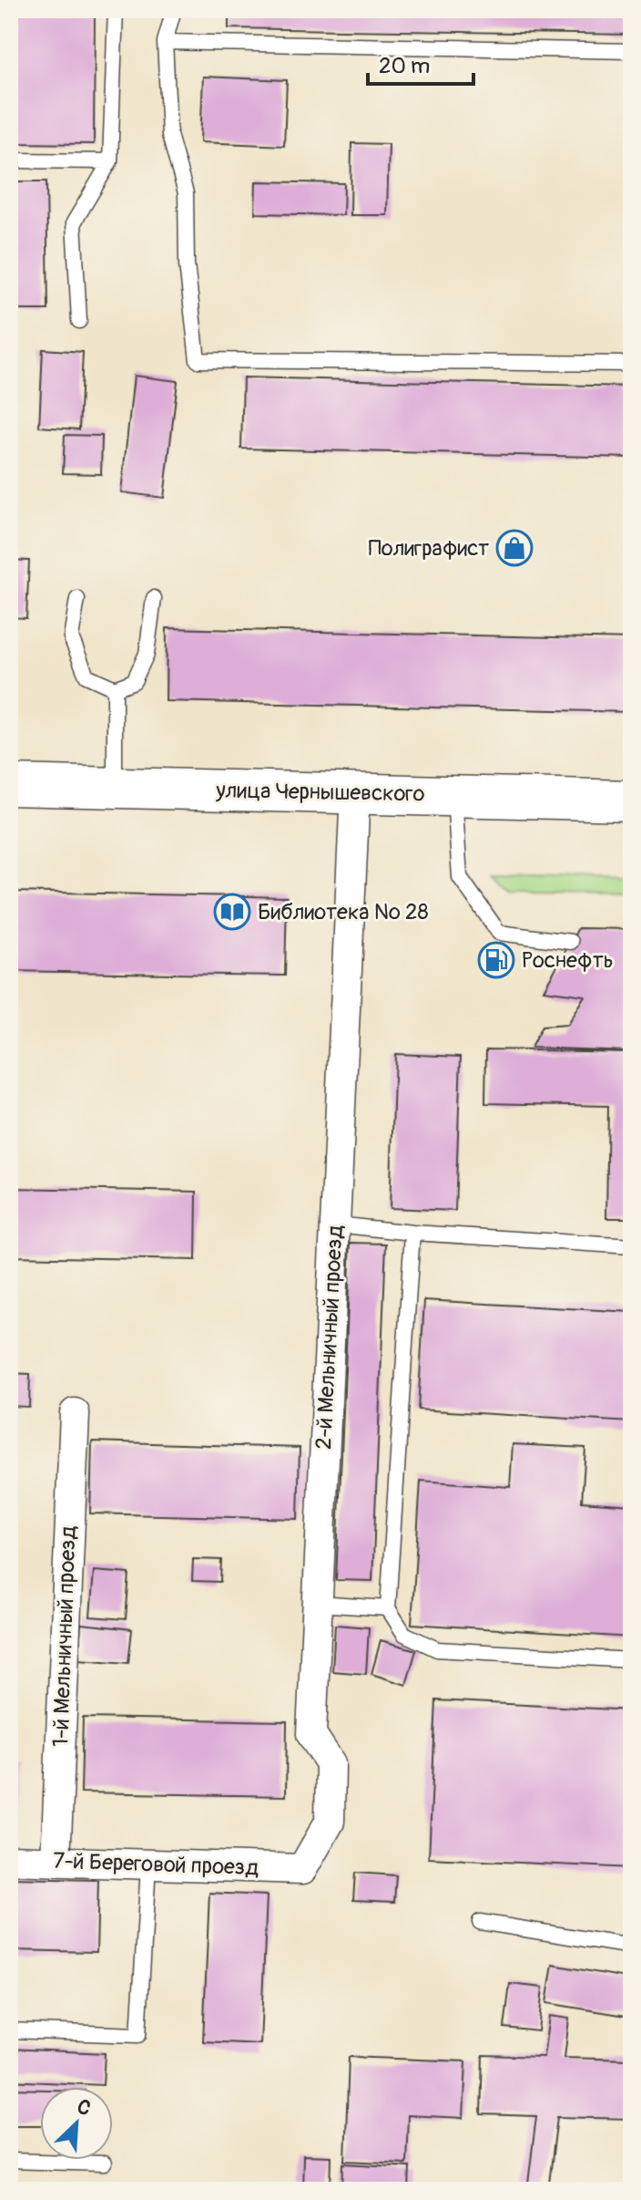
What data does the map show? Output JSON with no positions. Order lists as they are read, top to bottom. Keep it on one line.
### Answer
{"streets":{"main road":["улица Чернышевского"],"street":["2-й Мельничный проезд","1-й Мельничный проезд","7-й Береговой проезд"]},"crossings":[["улица Чернышевского","2-й Мельничный проезд"],["2-й Мельничный проезд","7-й Береговой проезд"],["1-й Мельничный проезд","7-й Береговой проезд"]],"places":{"shop":["Полиграфист"],"library":["Библиотека № 28"],"fuel station":["Роснефть"]},"scale_bar":"20 m","north":"top right"}
